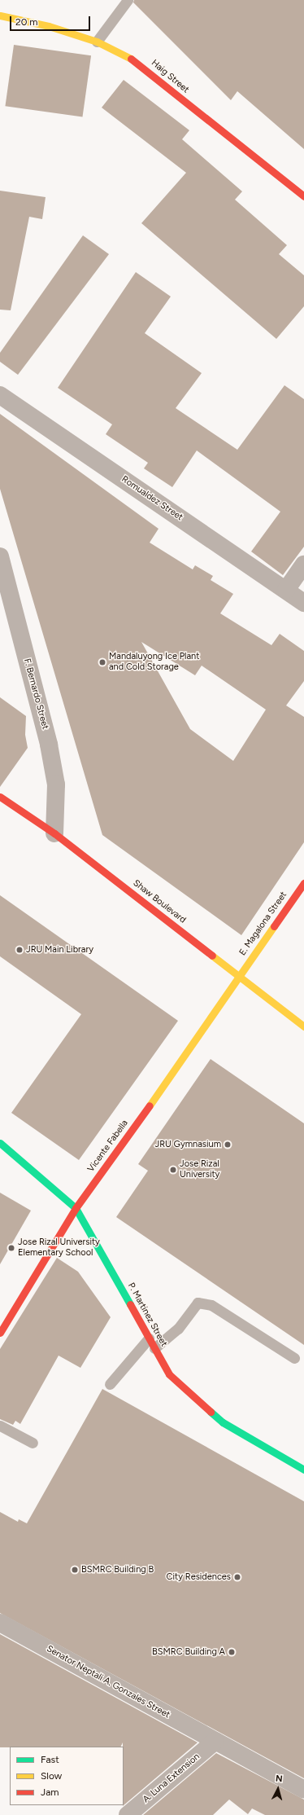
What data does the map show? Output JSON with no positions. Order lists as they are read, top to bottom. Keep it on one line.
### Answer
{"streets":{"street":["Haig Street","Romualdez Street","F. Bernardo Street","Shaw Boulevard","E. Magalona Street","Vicente Fabella","P. Martinez Street","Senator Neptali A. Gonzales Street","A. Luna Extension"]},"crossings":[["F. Bernardo Street","Shaw Boulevard"],["Shaw Boulevard","E. Magalona Street"],["Shaw Boulevard","Vicente Fabella"],["E. Magalona Street","Vicente Fabella"],["Vicente Fabella","P. Martinez Street"],["Senator Neptali A. Gonzales Street","A. Luna Extension"]],"places":["Mandaluyong Ice Plant and Cold Storage","JRU Main Library","JRU Gymnasium","Jose Rizal University","Jose Rizal University Elementary School","BSMRC Building B","City Residences","BSMRC Building A"],"legend":["Fast","Slow","Jam"],"scale_bar":"20 m","north":"top"}
